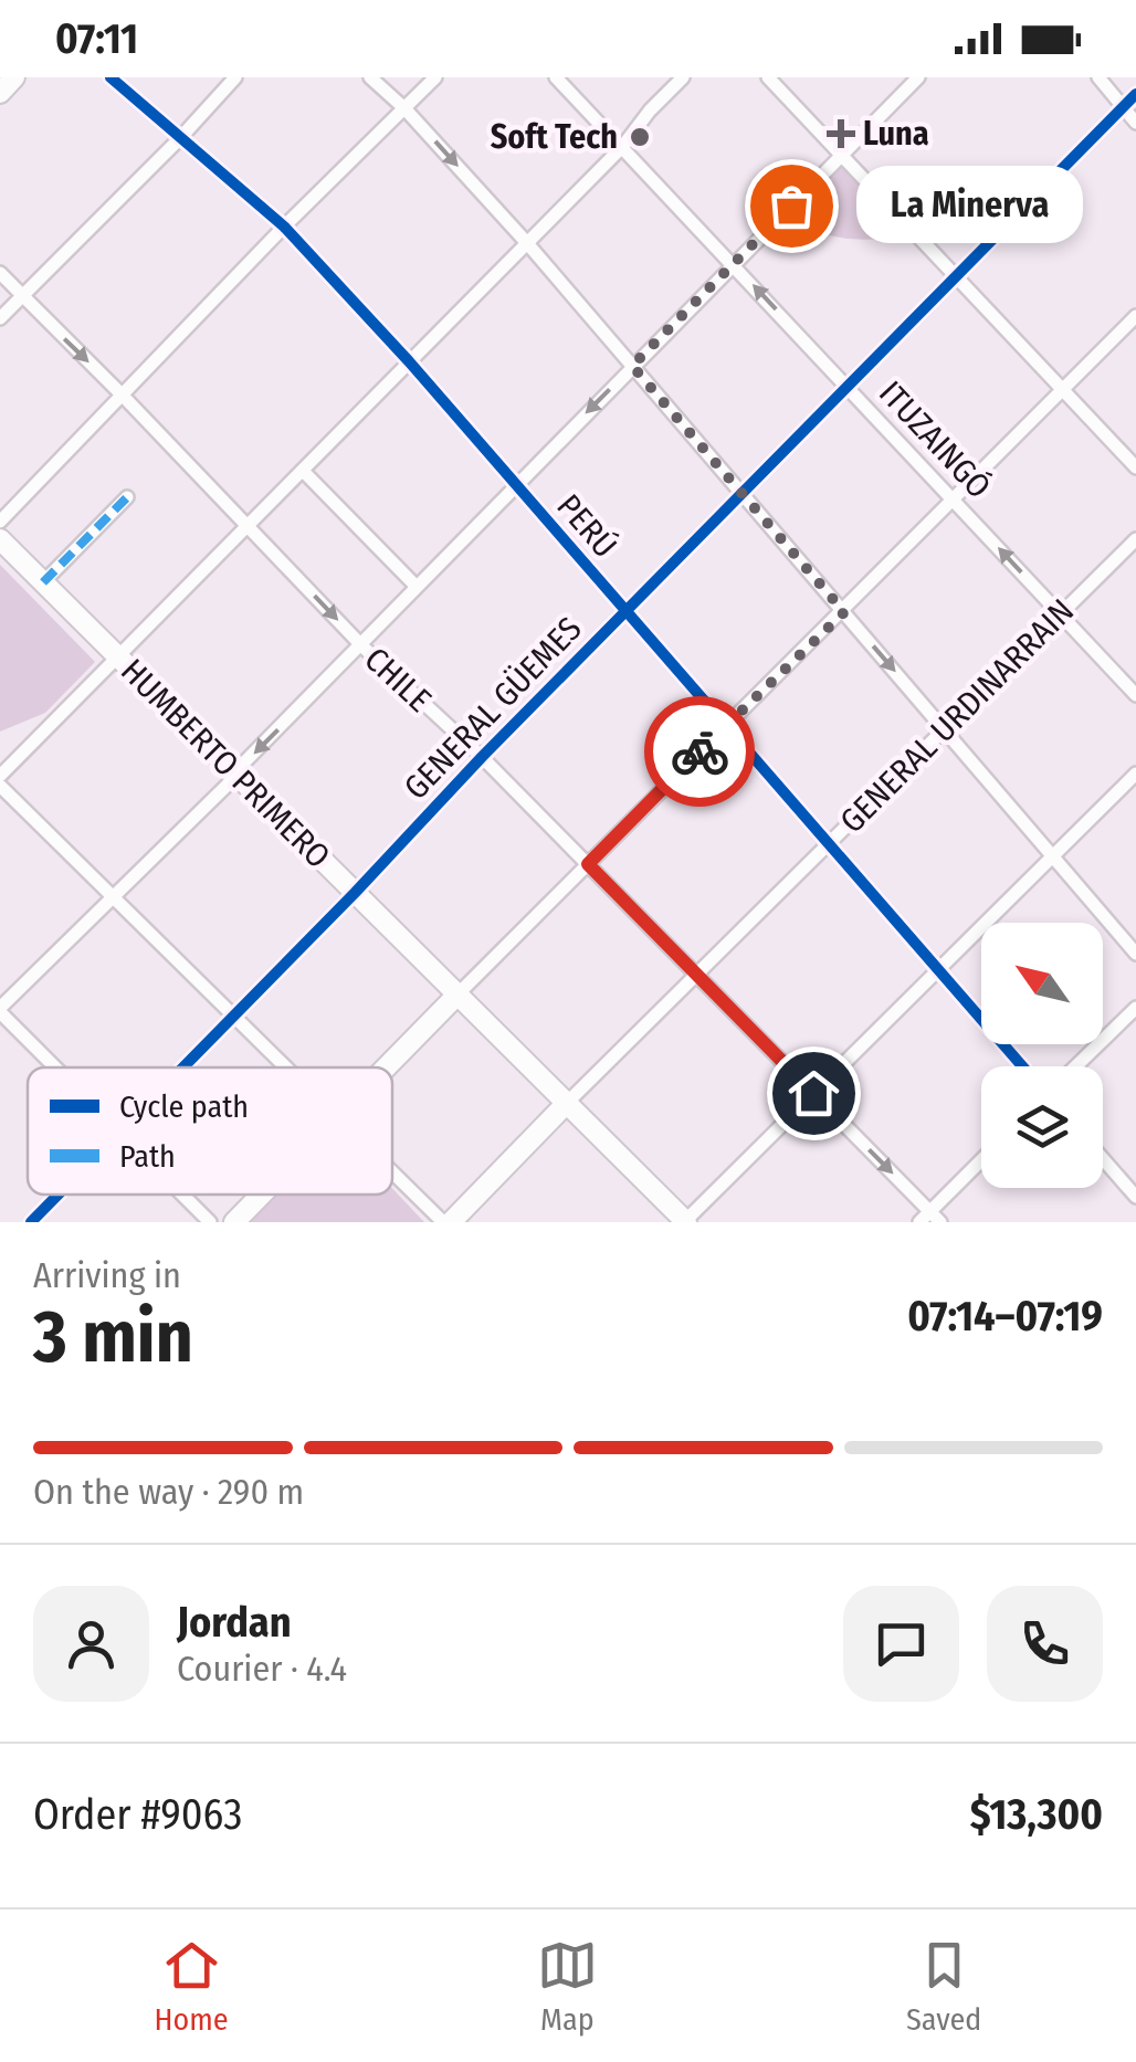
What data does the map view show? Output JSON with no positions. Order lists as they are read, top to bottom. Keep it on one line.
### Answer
{"streets":{"street":["ITUZAINGÓ","PERÚ","CHILE","GENERAL GÜEMES","GENERAL URDINARRAIN","HUMBERTO PRIMERO"]},"crossings":[["ITUZAINGÓ","GENERAL GÜEMES"],["ITUZAINGÓ","GENERAL URDINARRAIN"],["PERÚ","GENERAL GÜEMES"],["PERÚ","GENERAL URDINARRAIN"],["CHILE","GENERAL GÜEMES"],["CHILE","GENERAL URDINARRAIN"],["GENERAL GÜEMES","HUMBERTO PRIMERO"],["GENERAL URDINARRAIN","HUMBERTO PRIMERO"]],"one_way":["ITUZAINGÓ"],"places":{"health":["Luna"],"other":["Soft Tech","La Minerva"]},"legend":["Cycle path","Path"],"north":"top left","page":{"status":"07:11","bubble":"La Minerva","heading":["3 min","Arriving in","07:14–07:19"],"panel":["Jordan","Courier · 4.4","Order #9063","$13,300"],"bar":"On the way · 290 m","tabs":["Home","Map","Saved"]}}
